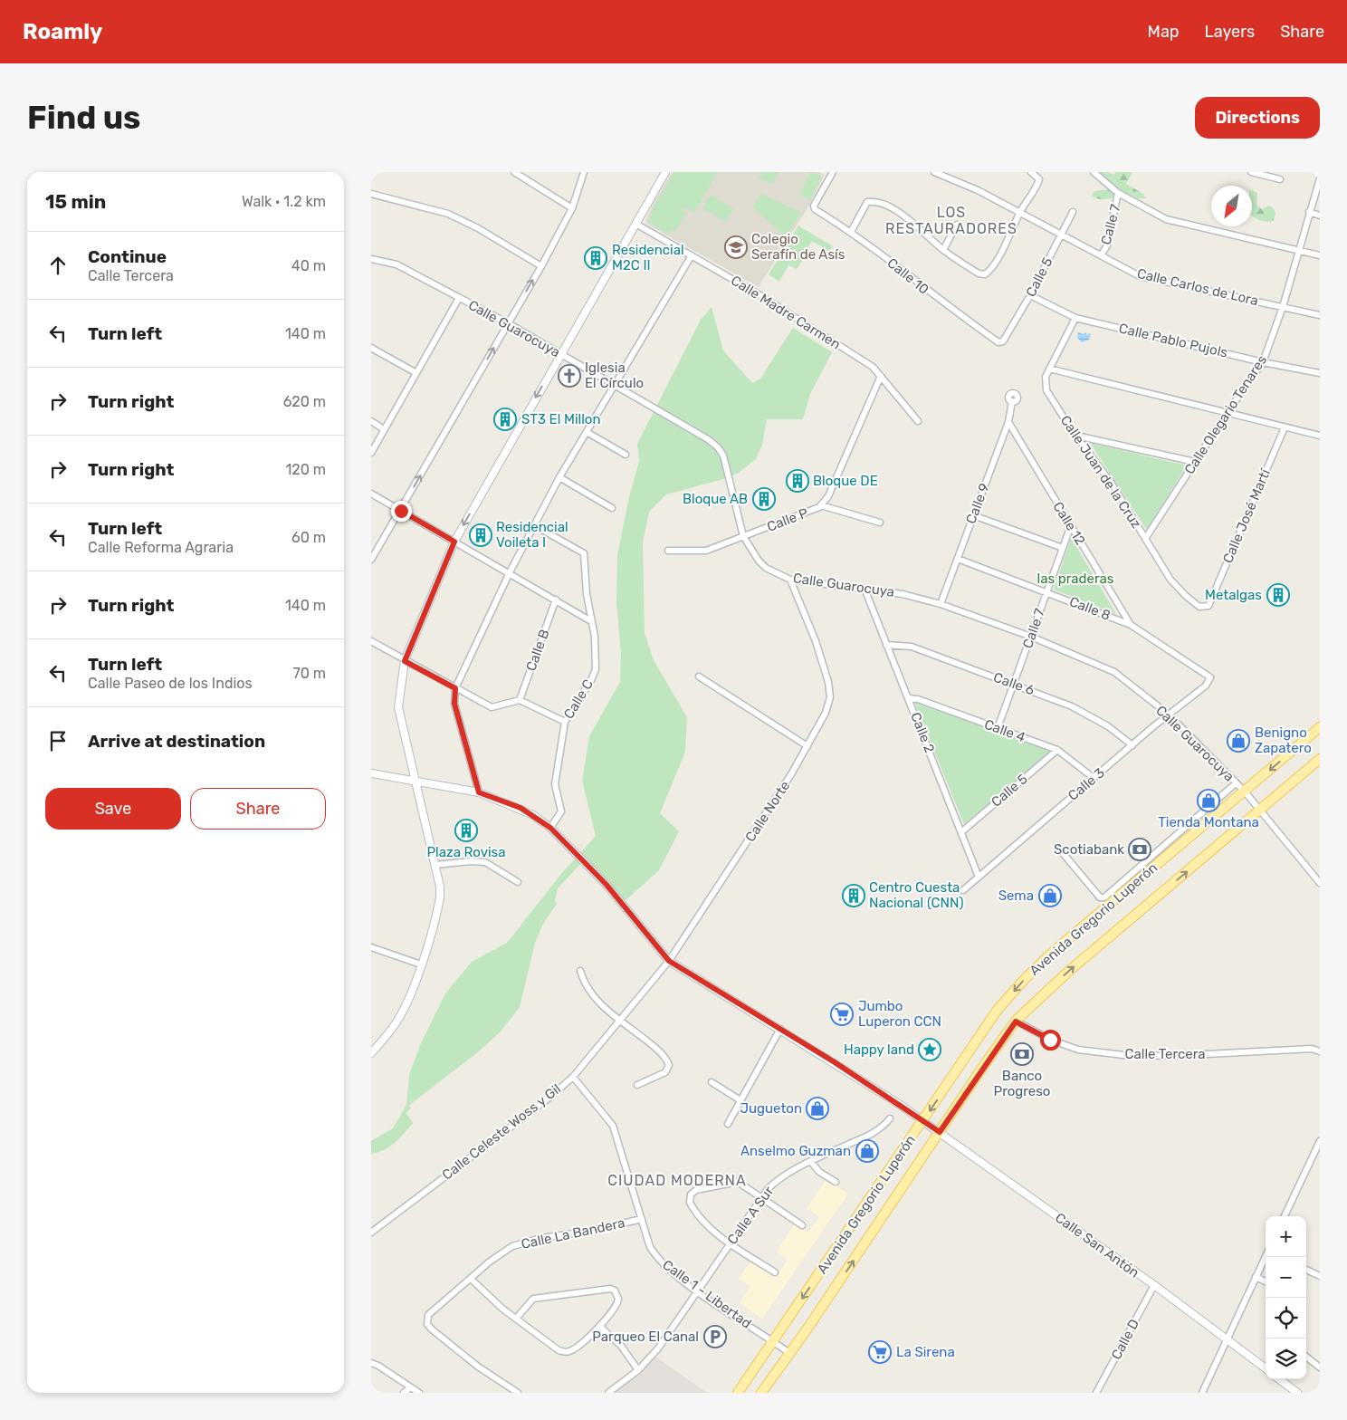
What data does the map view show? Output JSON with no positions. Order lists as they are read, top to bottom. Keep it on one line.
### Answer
{"streets":{"main road":["Avenida Gregorio Luperón"],"street":["Calle 7","Calle 10","Calle 5","Calle Carlos de Lora","Calle Madre Carmen","Calle Guarocuya","Calle Pablo Pujols","Calle Olegario Tenares","Calle Juan de la Cruz","Calle 9","Calle José Martí","Calle P","Calle 12","Calle 8","Calle B","Calle 6","Calle C","Calle 4","Calle 2","Calle 3","Calle Norte","Calle Tercera","Calle Celeste Woss y Gil","Calle A Sur","Calle La Bandera","Calle San Antón","Calle 1 - Libertad","Calle D"]},"crossings":[["Calle 7","Calle Carlos de Lora"],["Calle 7","Calle Guarocuya"],["Calle 7","Calle 12"],["Calle 7","Calle 8"],["Calle 7","Calle 6"],["Calle 7","Calle 4"],["Calle 10","Calle 5"],["Calle 5","Calle Carlos de Lora"],["Calle 5","Calle Pablo Pujols"],["Calle 5","Calle 4"],["Calle 5","Calle 2"],["Calle Carlos de Lora","Calle Olegario Tenares"],["Calle Madre Carmen","Calle P"],["Calle Guarocuya","Calle 9"],["Calle Guarocuya","Calle P"],["Calle Guarocuya","Calle 2"],["Calle Guarocuya","Calle 3"],["Calle Guarocuya","Calle Norte"],["Calle Guarocuya","Avenida Gregorio Luperón"],["Calle Pablo Pujols","Calle Olegario Tenares"],["Calle Pablo Pujols","Calle Juan de la Cruz"],["Calle Olegario Tenares","Calle Juan de la Cruz"],["Calle Juan de la Cruz","Calle José Martí"],["Calle 9","Calle 12"],["Calle 9","Calle 8"],["Calle 12","Calle 8"],["Calle 8","Calle 3"],["Calle 6","Calle 2"],["Calle 6","Calle 3"],["Calle C","Calle San Antón"],["Calle 4","Calle 2"],["Calle 4","Calle 3"],["Calle 2","Calle 3"],["Calle Norte","Calle Celeste Woss y Gil"],["Calle Norte","Calle San Antón"],["Avenida Gregorio Luperón","Calle Tercera"],["Avenida Gregorio Luperón","Calle San Antón"],["Avenida Gregorio Luperón","Calle 1 - Libertad"],["Calle Celeste Woss y Gil","Calle 1 - Libertad"],["Calle A Sur","Calle 1 - Libertad"],["Calle La Bandera","Calle 1 - Libertad"],["Calle San Antón","Calle D"]],"districts":["LOS RESTAURADORES","CIUDAD MODERNA"],"parks":["las praderas"],"places":{"school or university":["Colegio Serafín de Asís"],"building":["Residencial M2C II","ST3 El Millon","Bloque DE","Bloque AB","Residencial Voileta I","Metalgas","Plaza Rovisa","Centro Cuesta Nacional (CNN)"],"church":["Iglesia El Círculo"],"shop":["Benigno Zapatero","Tienda Montana","Sema","Jugueton","Anselmo Guzman"],"bank":["Scotiabank","Banco Progreso"],"supermarket":["Jumbo Luperon CCN","La Sirena"],"place":["Happy land"],"parking":["Parqueo El Canal"]},"north":"bottom left","page":{"header":"Roamly","nav":["Map","Layers","Share"],"buttons":["Directions",["Save","Share"]],"title":"Find us","heading":["15 min","Walk · 1.2 km"],"list":[["Continue","Calle Tercera","40 m"],["Turn left","140 m"],["Turn right","620 m"],["Turn right","120 m"],["Turn left","Calle Reforma Agraria","60 m"],["Turn right","140 m"],["Turn left","Calle Paseo de los Indios","70 m"],"Arrive at destination"],"map_buttons":["+","−"]}}
